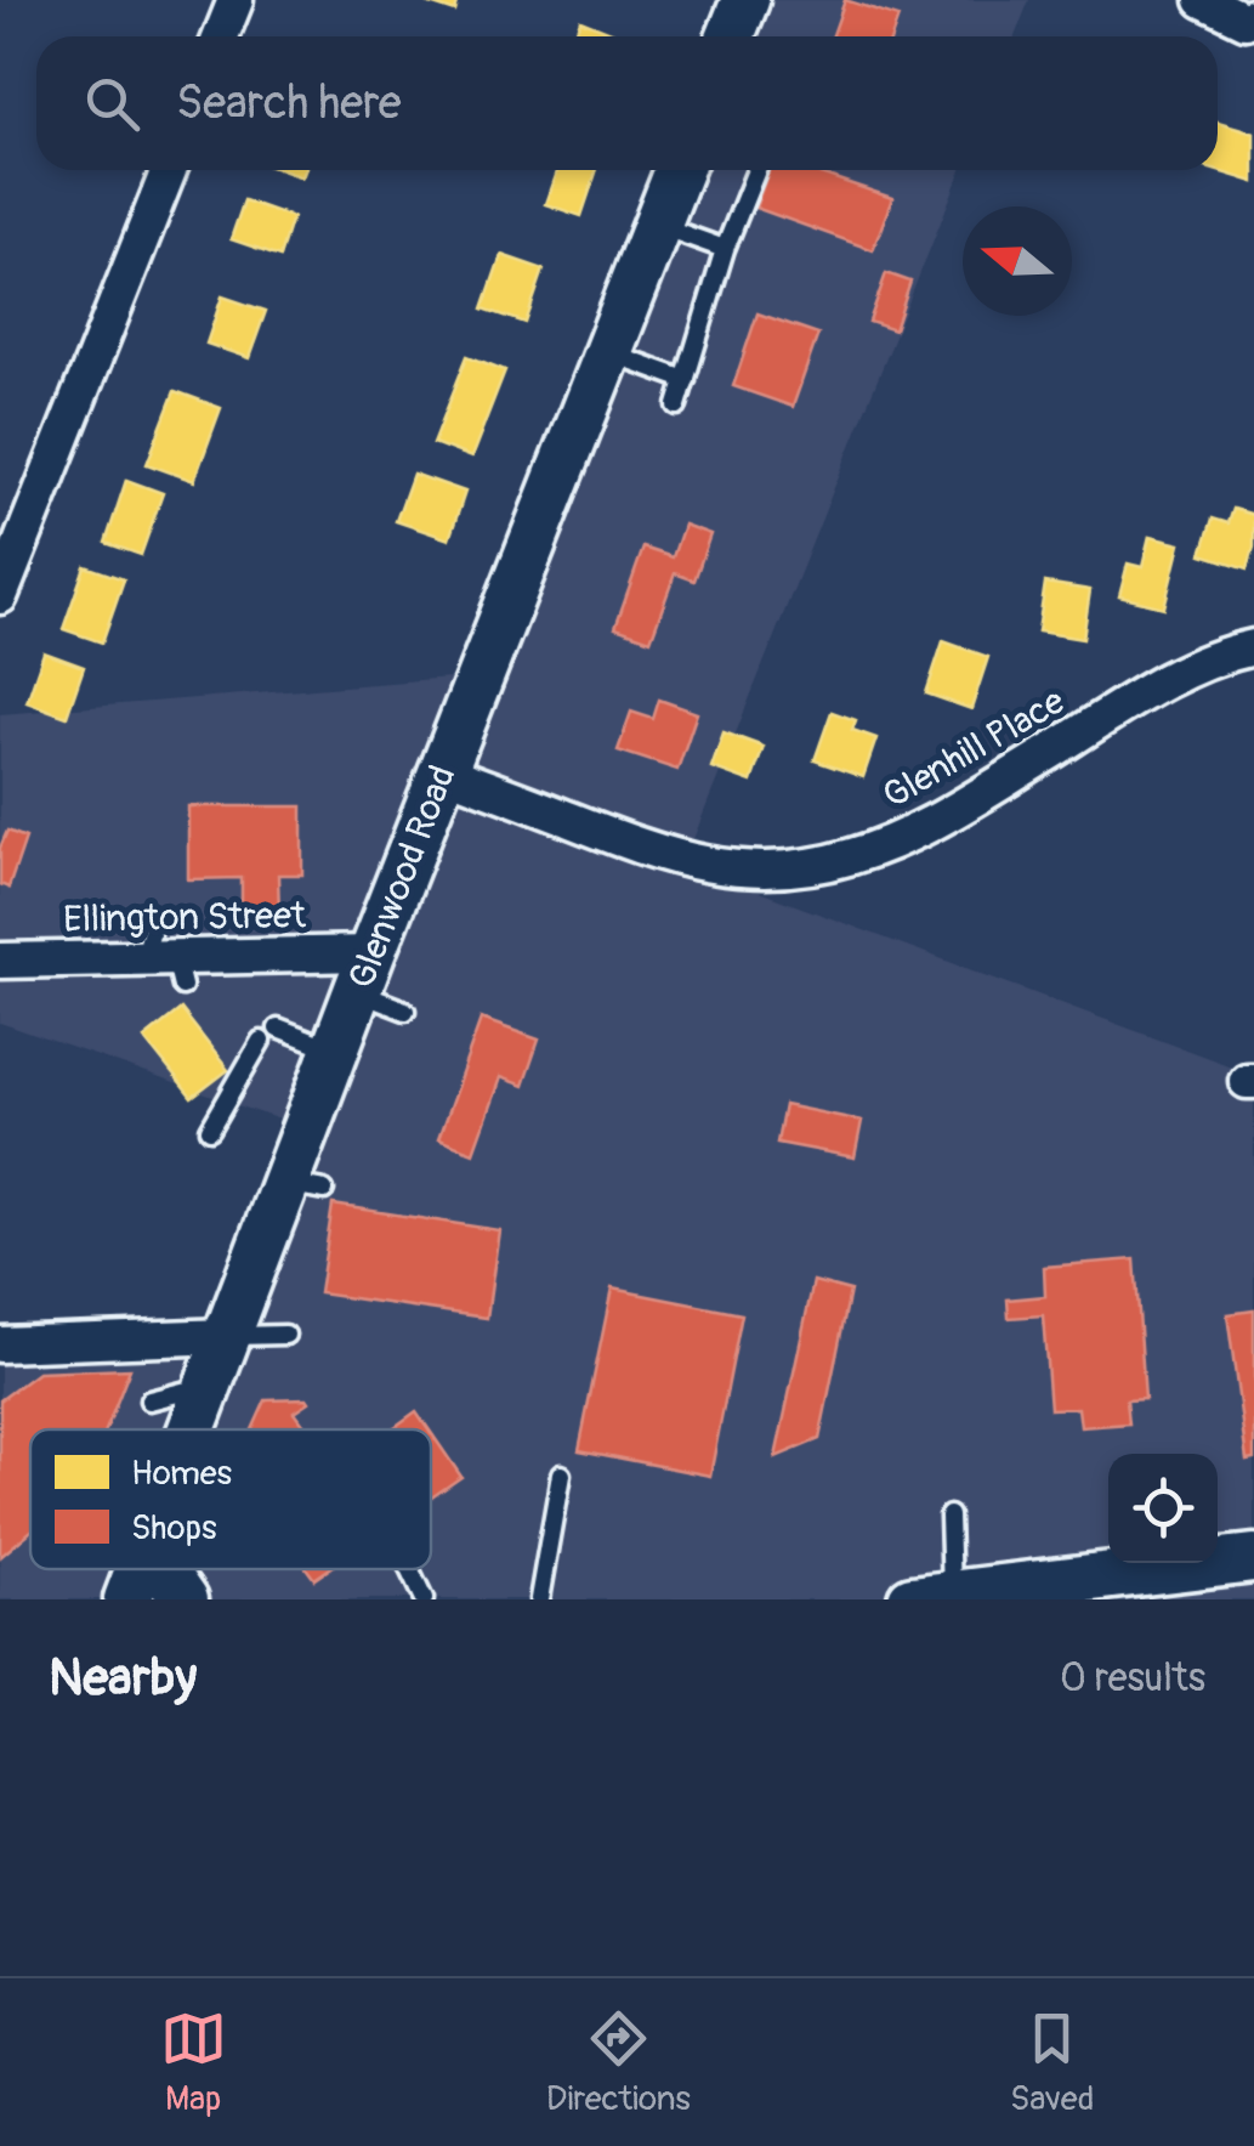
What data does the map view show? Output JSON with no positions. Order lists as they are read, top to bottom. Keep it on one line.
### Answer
{"streets":{"main road":["Glenwood Road"],"street":["Glenhill Place","Ellington Street"]},"crossings":[["Glenhill Place","Glenwood Road"],["Glenwood Road","Ellington Street"]],"legend":["Homes","Shops"],"north":"left","page":{"search":"Search here","heading":["Nearby","0 results"],"nav":["Map","Directions","Saved"]}}
